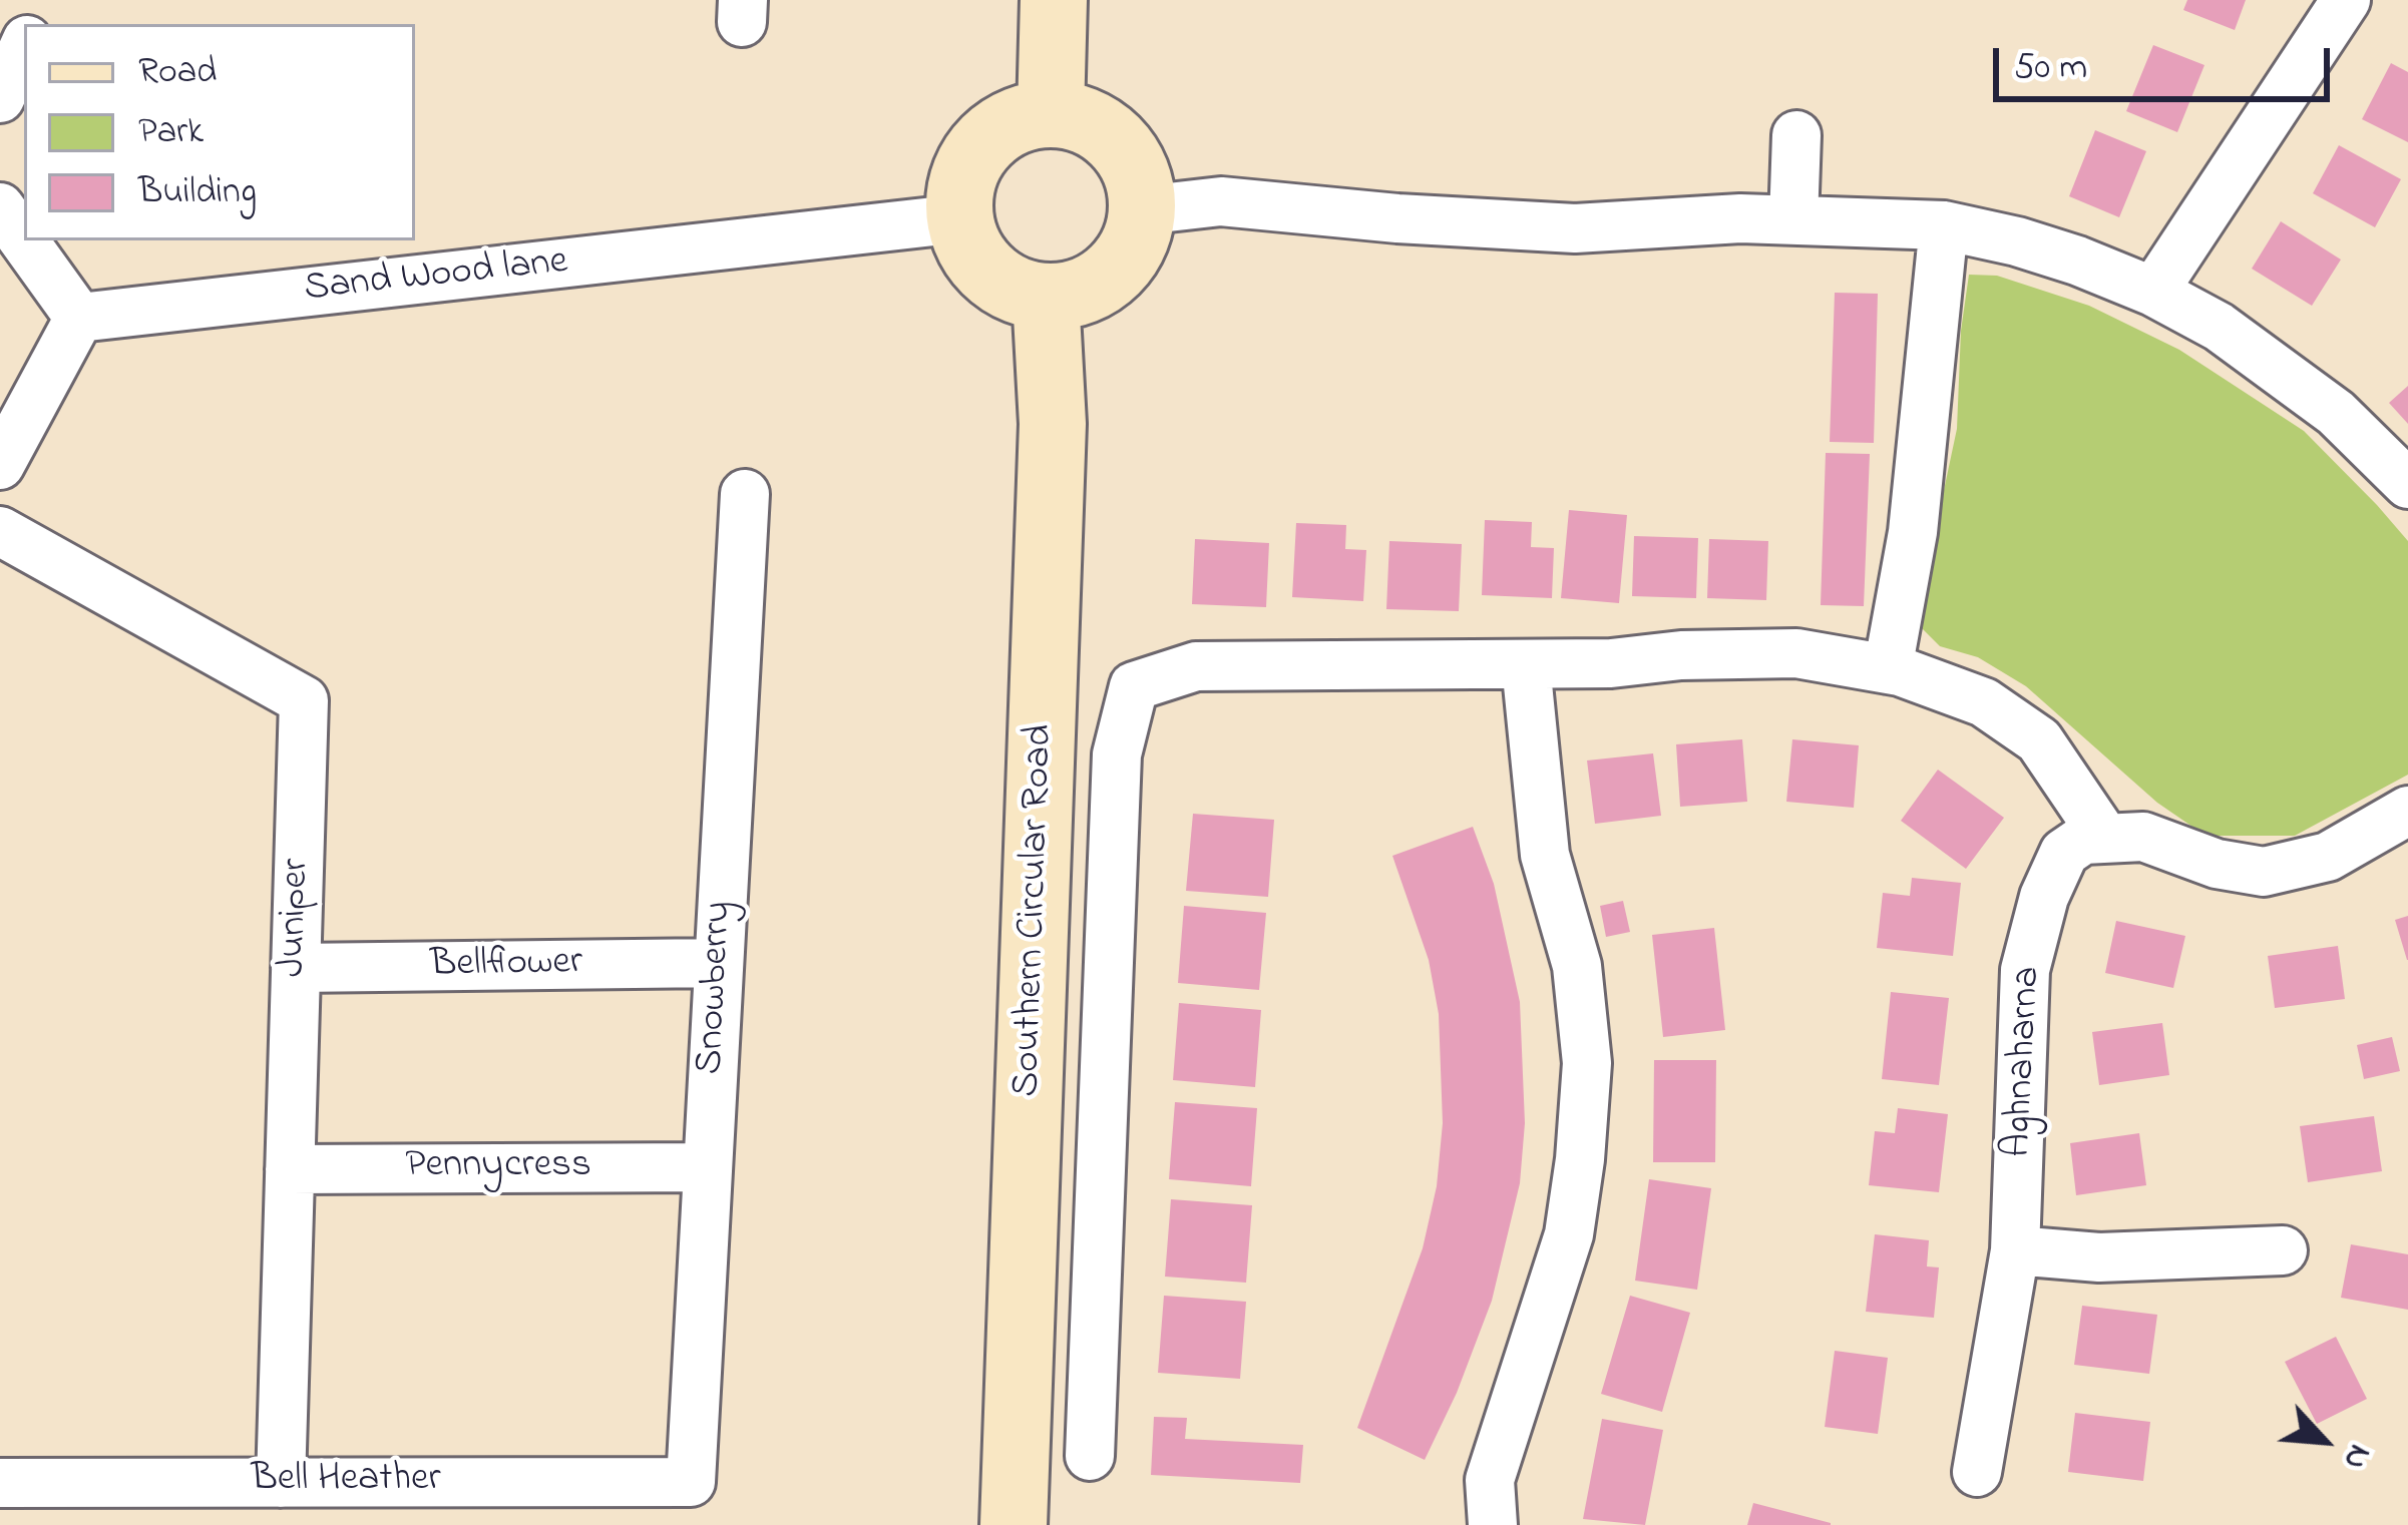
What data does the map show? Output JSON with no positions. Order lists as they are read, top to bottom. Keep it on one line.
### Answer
{"streets":{"main road":["Southern Circular Road"],"street":["Sand Wood lane","Juniper","Bellflower","Snowberry","Aghnaharna","Pennycress","Bell Heather"]},"crossings":[["Sand Wood lane","Southern Circular Road"],["Juniper","Bellflower"],["Juniper","Pennycress"],["Juniper","Bell Heather"],["Bellflower","Snowberry"],["Snowberry","Pennycress"],["Snowberry","Bell Heather"]],"legend":["Road","Park","Building"],"scale_bar":"50 m","north":"bottom right"}
